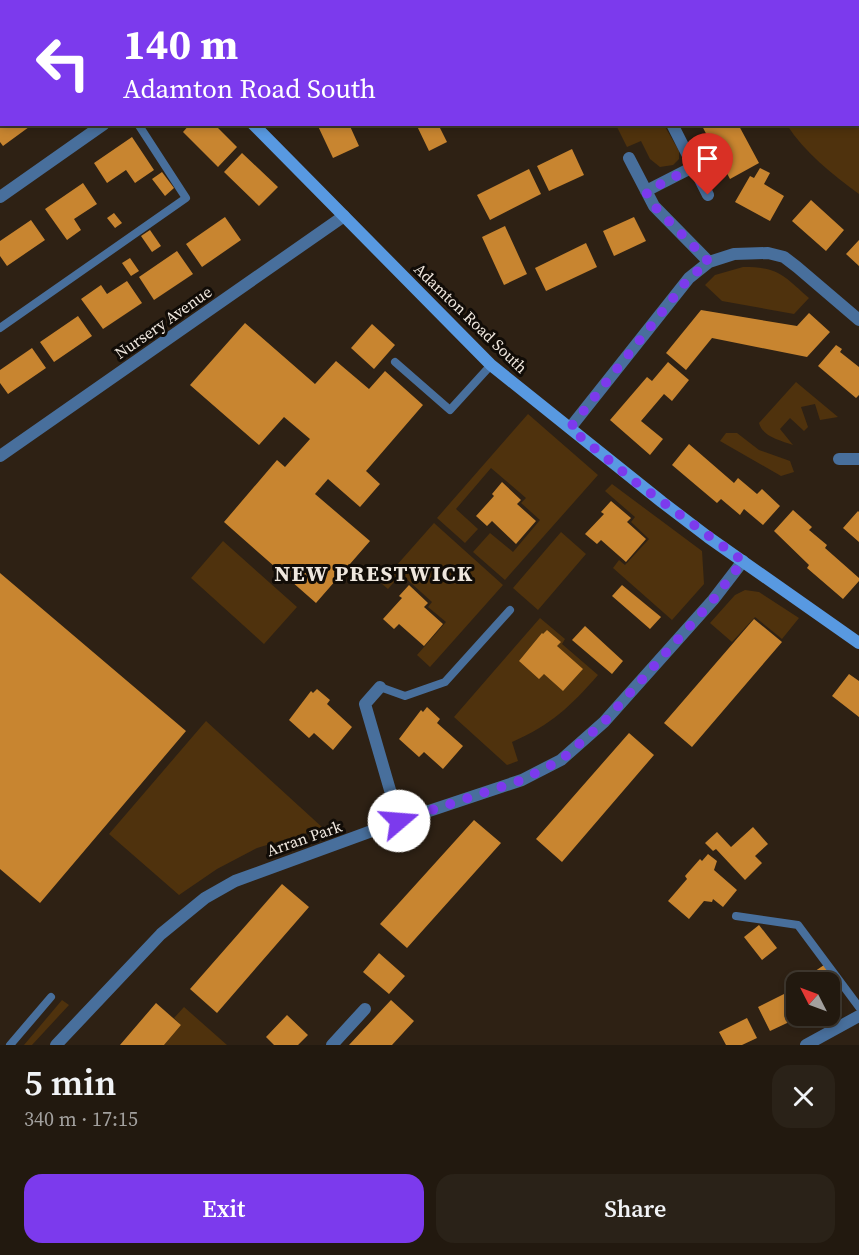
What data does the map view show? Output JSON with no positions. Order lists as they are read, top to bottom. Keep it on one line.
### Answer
{"streets":{"street":["Adamton Road South","Nursery Avenue","Arran Park"]},"crossings":[["Adamton Road South","Nursery Avenue"],["Adamton Road South","Arran Park"]],"districts":["NEW PRESTWICK"],"north":"top left","page":{"turn":["140 m","Adamton Road South"],"heading":["5 min","340 m · 17:15"],"buttons":["Exit","Share"]}}
